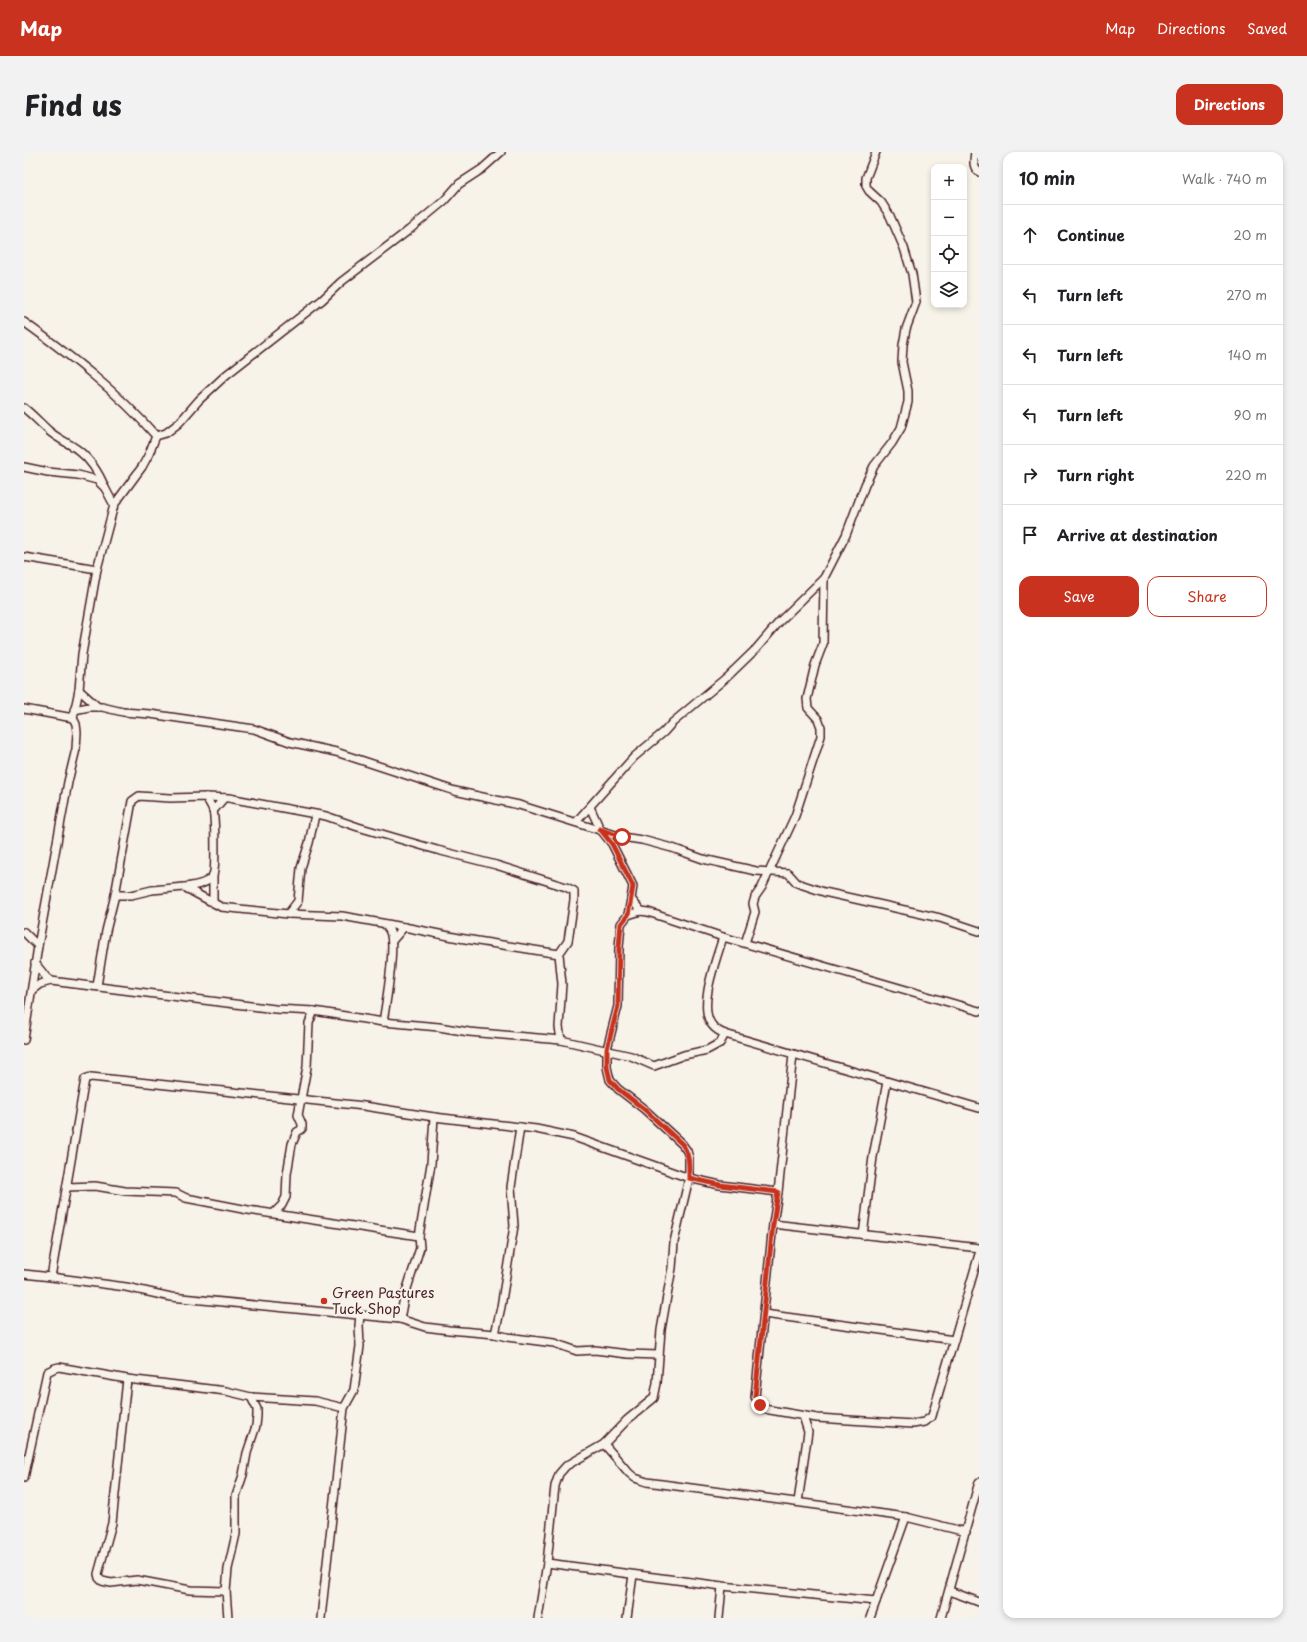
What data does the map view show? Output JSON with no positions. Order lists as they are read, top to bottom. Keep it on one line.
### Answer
{"places":["Green Pastures Tuck Shop"],"page":{"header":"Map","nav":["Map","Directions","Saved"],"title":"Find us","buttons":["Directions",["Save","Share"]],"heading":["10 min","Walk · 740 m"],"map_buttons":["+","−"],"list":[["Continue","20 m"],["Turn left","270 m"],["Turn left","140 m"],["Turn left","90 m"],["Turn right","220 m"],"Arrive at destination"]}}
